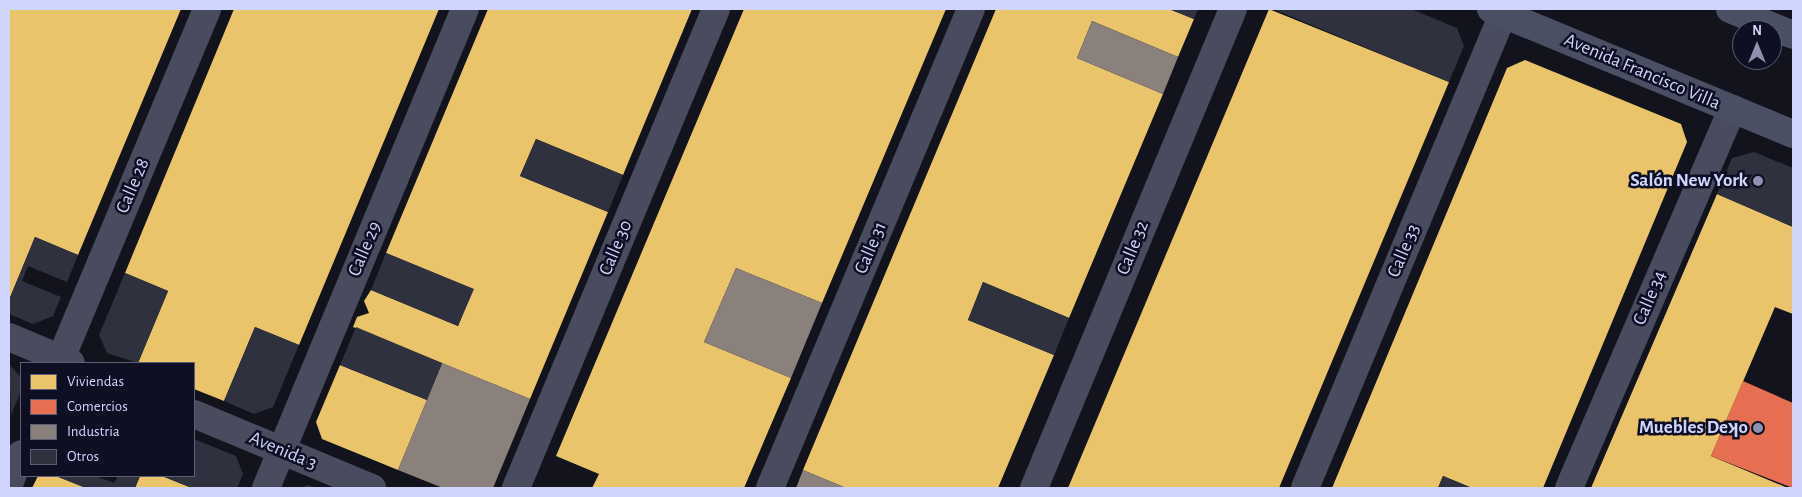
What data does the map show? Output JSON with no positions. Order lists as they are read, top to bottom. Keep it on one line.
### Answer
{"streets":{"main road":["Avenida Francisco Villa"],"street":["Calle 28","Calle 30","Calle 31","Calle 32","Calle 29","Calle 33","Calle 34","Avenida 3"]},"crossings":[["Avenida Francisco Villa","Calle 33"],["Avenida Francisco Villa","Calle 34"],["Calle 29","Avenida 3"]],"places":["Salón New York","Muebles Deʞo"],"legend":["Viviendas","Comercios","Industria","Otros"],"north":"top"}
